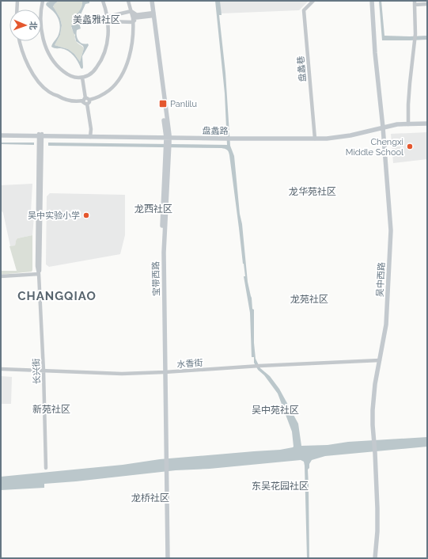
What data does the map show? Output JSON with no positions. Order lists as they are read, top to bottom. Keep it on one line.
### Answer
{"streets":{"main road":["盘蠡路","宝带西路","吴中西路"],"street":["盘蠡巷","水香街","长兴街"]},"crossings":[["盘蠡巷","盘蠡路"],["盘蠡路","宝带西路"],["盘蠡路","吴中西路"],["盘蠡路","长兴街"],["宝带西路","水香街"],["吴中西路","水香街"],["水香街","长兴街"]],"districts":["美蠡雅社区","龙华苑社区","龙西社区","CHANGQIAO","龙苑社区","新苑社区","吴中苑社区","东吴花园社区","龙桥社区"],"places":{"transit":["Panlilu"],"other":["Chengxi Middle School","吴中实验小学"]},"north":"right"}
